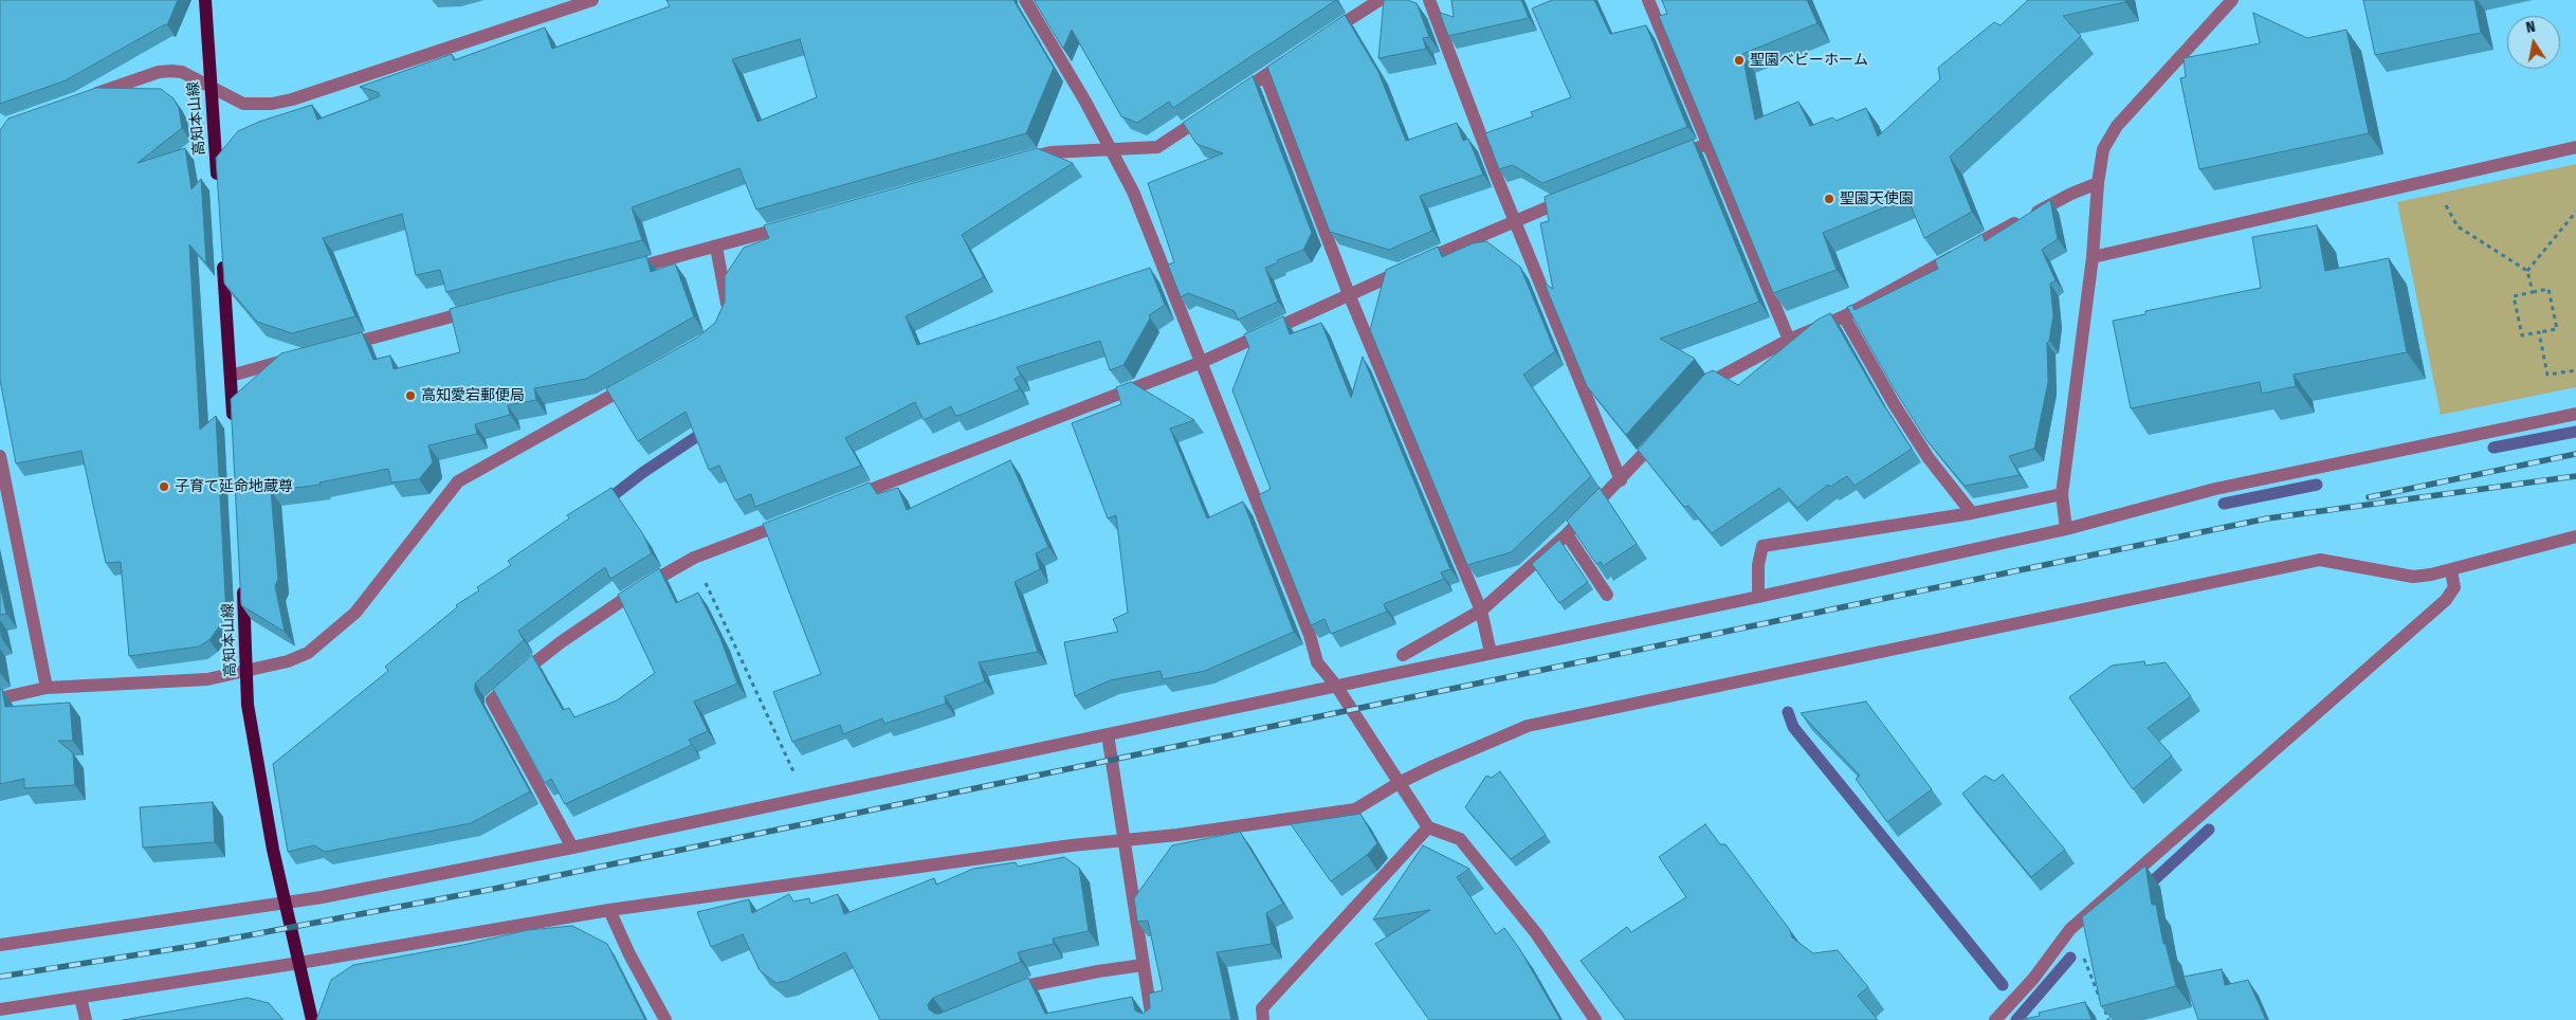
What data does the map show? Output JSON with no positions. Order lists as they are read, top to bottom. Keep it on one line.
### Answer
{"streets":{"main road":["高知本山線"]},"places":["聖園ベビーホーム","聖園天使園","高知愛宕郵便局","子育て延命地蔵尊"],"north":"top"}
